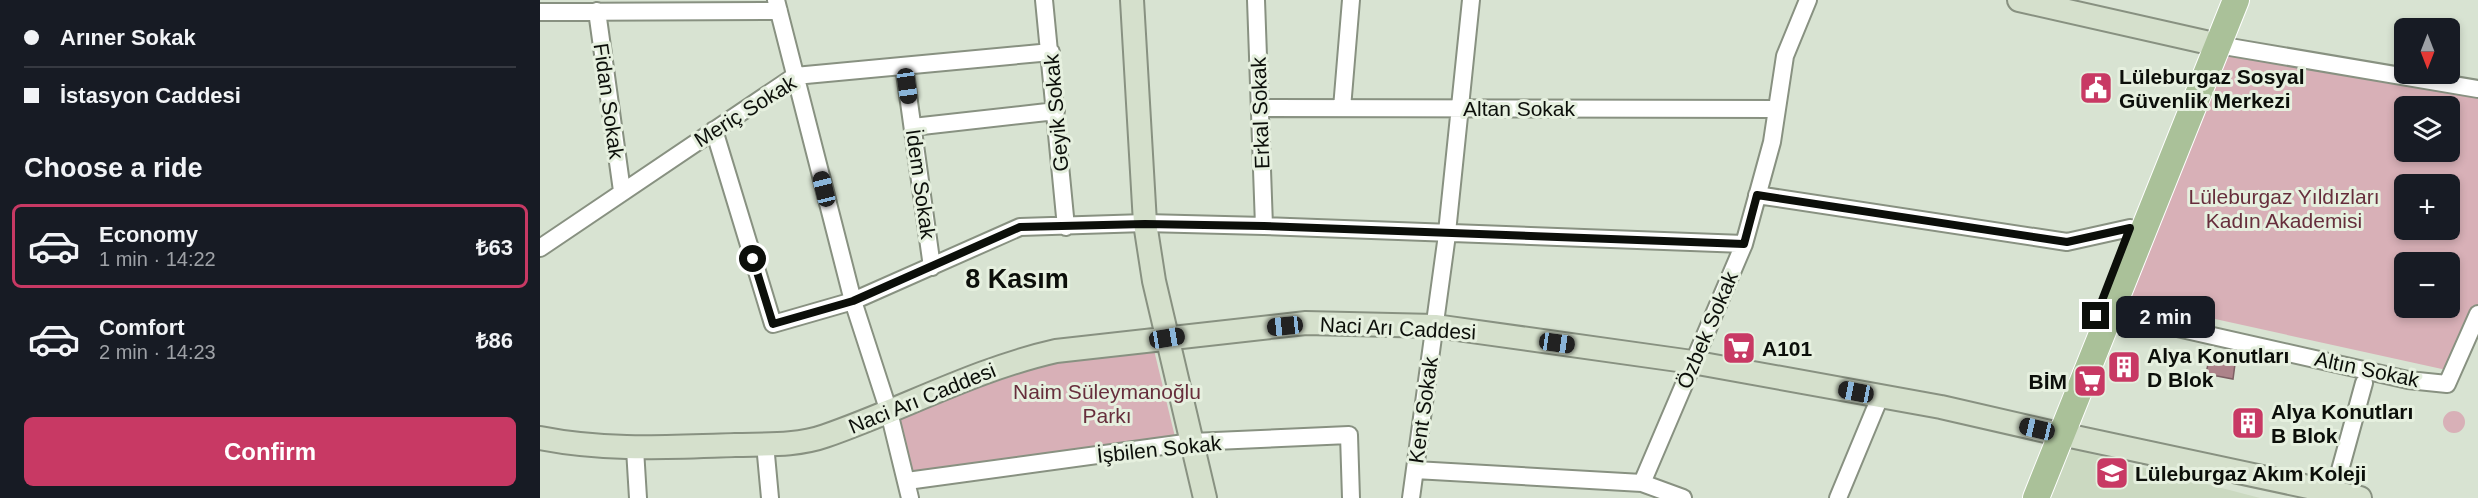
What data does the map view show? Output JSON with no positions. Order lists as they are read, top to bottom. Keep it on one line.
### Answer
{"streets":{"street":["Fidan Sokak","Altan Sokak","Meriç Sokak","Geyik Sokak","Erkal Sokak","İdem Sokak","Naci Arı Caddesi","Özbek Sokak","Altın Sokak","Kent Sokak","İşbilen Sokak"]},"crossings":[["Fidan Sokak","Meriç Sokak"],["Altan Sokak","Erkal Sokak"],["Altan Sokak","Özbek Sokak"],["Altan Sokak","Kent Sokak"],["Meriç Sokak","Geyik Sokak"],["Meriç Sokak","İdem Sokak"],["Naci Arı Caddesi","Özbek Sokak"],["Naci Arı Caddesi","Kent Sokak"]],"districts":["8 Kasım"],"parks":["Lüleburgaz Yıldızları Kadın Akademisi","Naim Süleymanoğlu Parkı"],"places":{"public building":["Lüleburgaz Sosyal Güvenlik Merkezi"],"supermarket":["A101","BİM"],"building":["Alya Konutları D Blok","Alya Konutları B Blok"],"school or university":["Lüleburgaz Akım Koleji"]},"north":"bottom","page":{"banner":["Arıner Sokak","İstasyon Caddesi"],"map_buttons":["+","−"],"heading":"Choose a ride","list":[{"name":"Economy","note":"1 min · 14:22","value":"₺63"},{"name":"Comfort","note":"2 min · 14:23","value":"₺86"}],"bubble":"2 min","buttons":"Confirm"}}
